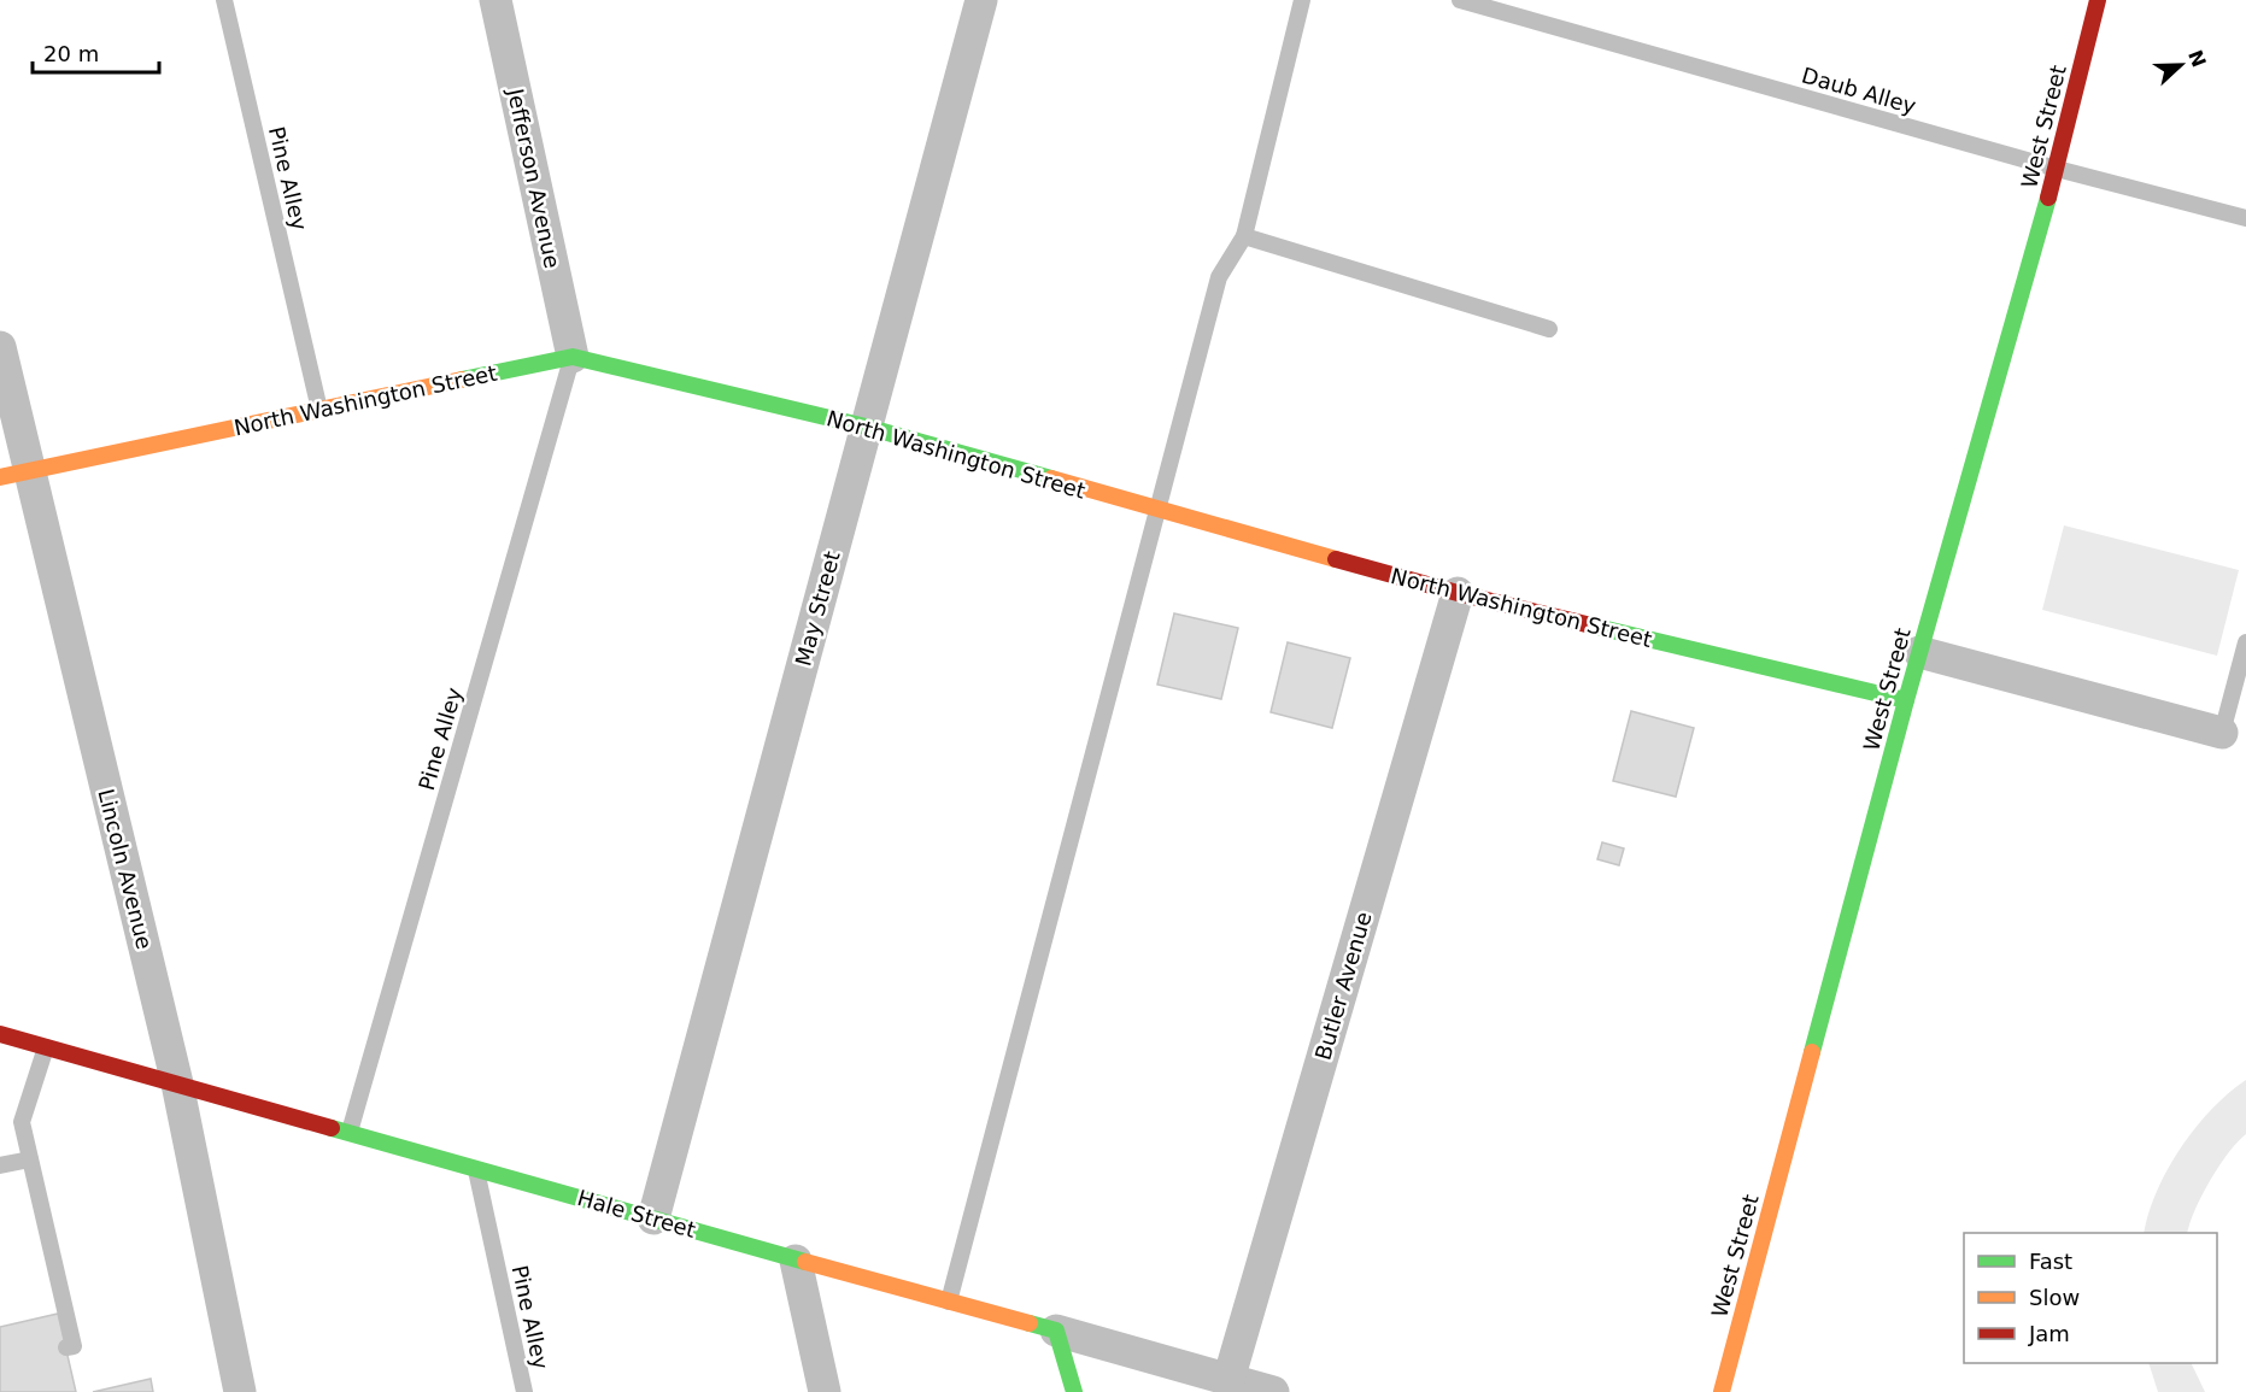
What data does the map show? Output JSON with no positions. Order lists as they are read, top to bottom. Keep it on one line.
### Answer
{"streets":{"street":["West Street","Jefferson Avenue","North Washington Street","May Street","Lincoln Avenue","Butler Avenue","Hale Street"],"lane":["Daub Alley","Pine Alley"]},"crossings":[["Daub Alley","West Street"],["West Street","North Washington Street"],["Pine Alley","Jefferson Avenue"],["Pine Alley","North Washington Street"],["Pine Alley","Hale Street"],["Jefferson Avenue","North Washington Street"],["North Washington Street","May Street"],["North Washington Street","Lincoln Avenue"],["North Washington Street","Butler Avenue"],["May Street","Hale Street"],["Lincoln Avenue","Hale Street"],["Butler Avenue","Hale Street"]],"legend":["Fast","Slow","Jam"],"scale_bar":"20 m","north":"right"}
